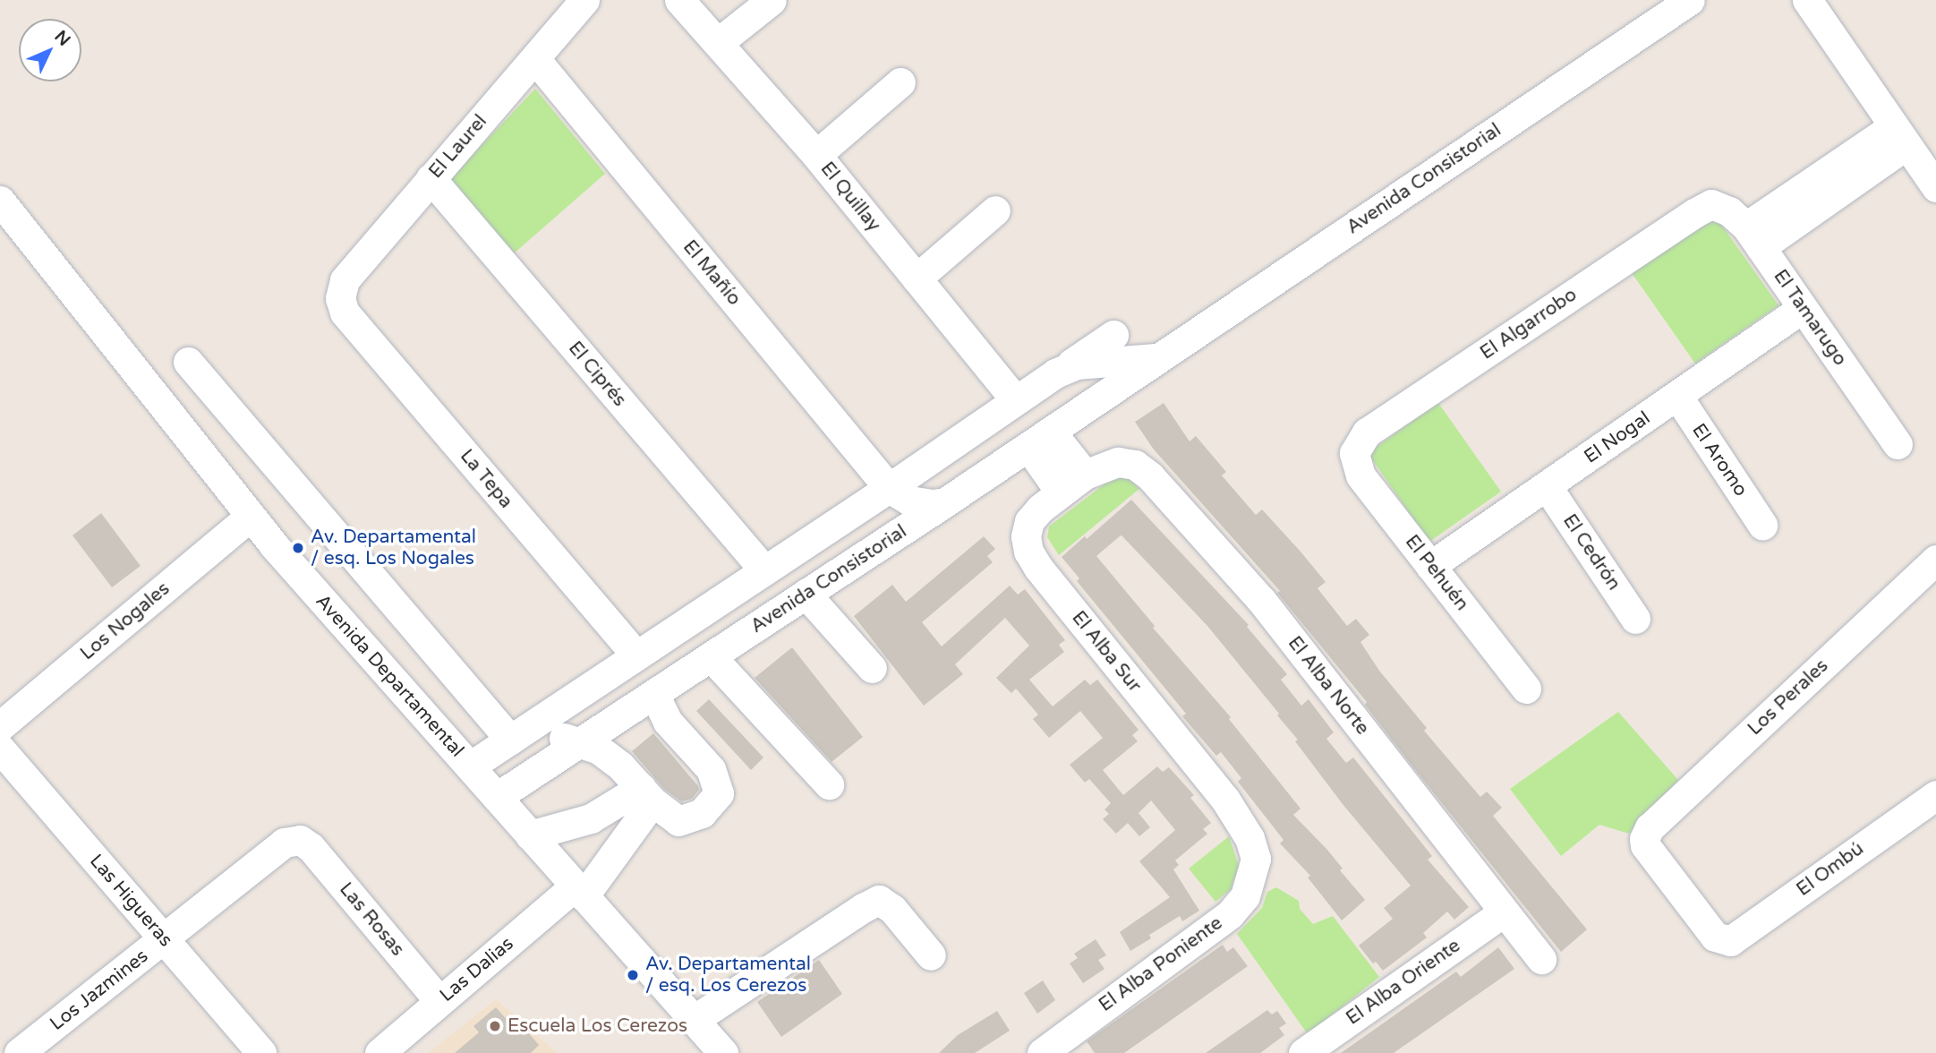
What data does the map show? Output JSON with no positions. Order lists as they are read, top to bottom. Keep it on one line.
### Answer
{"streets":{"street":["El Laurel","Avenida Consistorial","El Quillay","El Mañío","El Tamarugo","El Algarrobo","El Ciprés","El Nogal","El Aromo","La Tepa","El Cedrón","El Pehuén","Los Nogales","El Alba Sur","Avenida Departamental","El Alba Norte","Los Perales","El Ombú","Las Higueras","Las Rosas","El Alba Poniente","Las Dalias","El Alba Oriente","Los Jazmines"]},"crossings":[["El Laurel","El Mañío"],["El Laurel","El Ciprés"],["El Laurel","La Tepa"],["Avenida Consistorial","El Quillay"],["Avenida Consistorial","El Mañío"],["Avenida Consistorial","El Ciprés"],["Avenida Consistorial","La Tepa"],["Avenida Consistorial","Avenida Departamental"],["El Tamarugo","El Algarrobo"],["El Tamarugo","El Nogal"],["El Algarrobo","El Pehuén"],["El Nogal","El Aromo"],["El Nogal","El Cedrón"],["El Nogal","El Pehuén"],["Los Nogales","Avenida Departamental"],["El Alba Sur","El Alba Norte"],["El Alba Sur","El Alba Poniente"],["Avenida Departamental","Las Dalias"],["El Alba Norte","El Alba Oriente"],["Los Perales","El Ombú"],["Las Higueras","Los Jazmines"],["Las Rosas","Las Dalias"],["Las Rosas","Los Jazmines"]],"places":["Av. Departamental / esq. Los Nogales","Av. Departamental / esq. Los Cerezos","Escuela Los Cerezos"],"north":"top right"}
